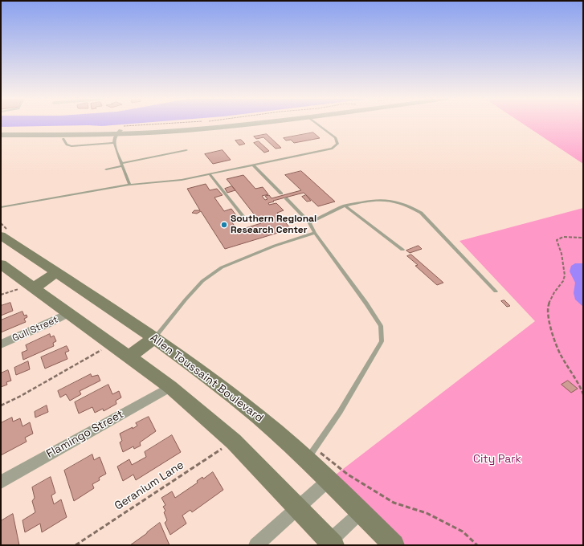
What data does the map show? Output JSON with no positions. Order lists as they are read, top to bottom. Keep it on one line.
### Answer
{"streets":{"main road":["Allen Toussaint Boulevard"],"street":["Gull Street","Flamingo Street"],"path":["Geranium Lane"]},"parks":["City Park"],"places":["Southern Regional Research Center"]}
